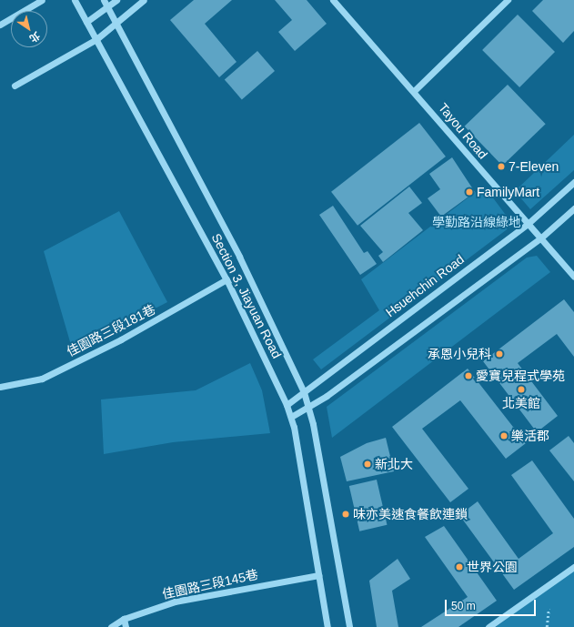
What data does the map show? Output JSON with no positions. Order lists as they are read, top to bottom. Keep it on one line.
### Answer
{"streets":{"street":["Tayou Road","Hsuehchin Road","Section 3, Jiayuan Road","佳園路三段181巷","佳園路三段145巷"]},"crossings":[["Tayou Road","Hsuehchin Road"],["Hsuehchin Road","Section 3, Jiayuan Road"],["Section 3, Jiayuan Road","佳園路三段181巷"],["Section 3, Jiayuan Road","佳園路三段145巷"]],"parks":["學勤路沿線綠地"],"places":["7-Eleven","FamilyMart","承恩小兒科","愛寶兒程式學苑","北美館","樂活郡","新北大","味亦美速食餐飲連鎖","世界公園"],"scale_bar":"50 m","north":"bottom right"}
